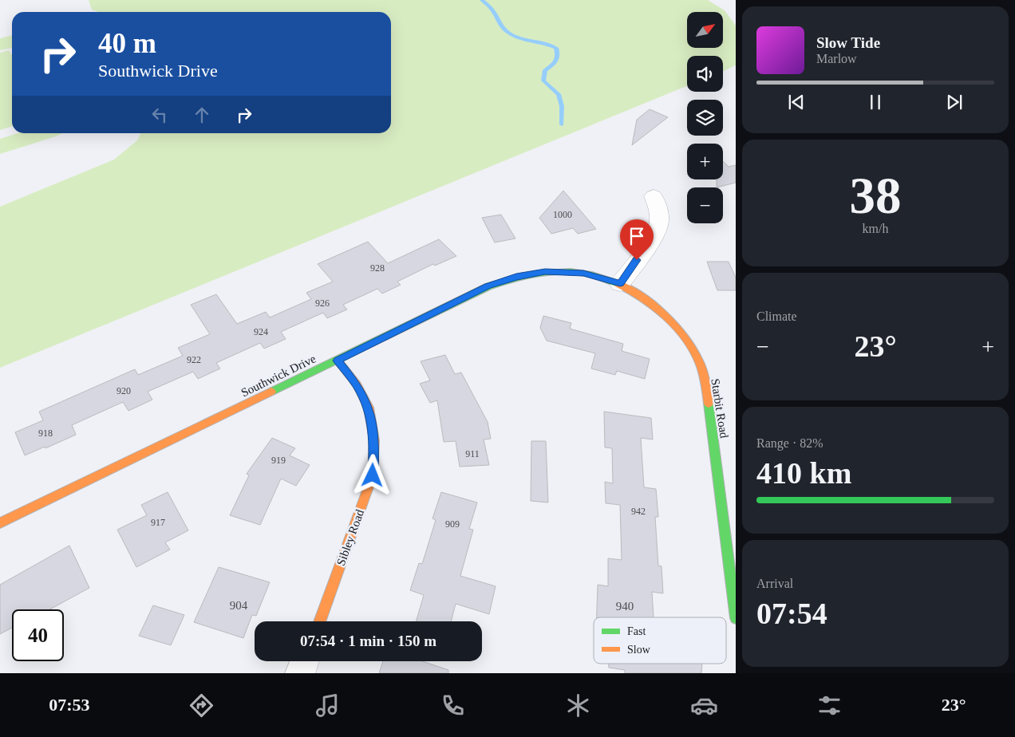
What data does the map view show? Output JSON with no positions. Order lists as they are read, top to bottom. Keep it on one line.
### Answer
{"streets":{"street":["Southwick Drive","Starbit Road","Sibley Road"]},"crossings":[["Southwick Drive","Starbit Road"],["Southwick Drive","Sibley Road"]],"house_numbers":["1000","928","926","924","922","920","918","911","919","942","917","909","904","940"],"legend":["Fast","Slow"],"north":"top right","page":{"map_buttons":["+","−"],"turn":["40 m","Southwick Drive"],"song":["Slow Tide","Marlow"],"tile":[["38","km/h"],"Climate",["Range · 82%","410 km"],["Arrival","07:54"]],"heat":["−","23°","+"],"limit":"40","trip":"07:54 · 1 min · 150 m","tabs":["07:53","23°"]}}
